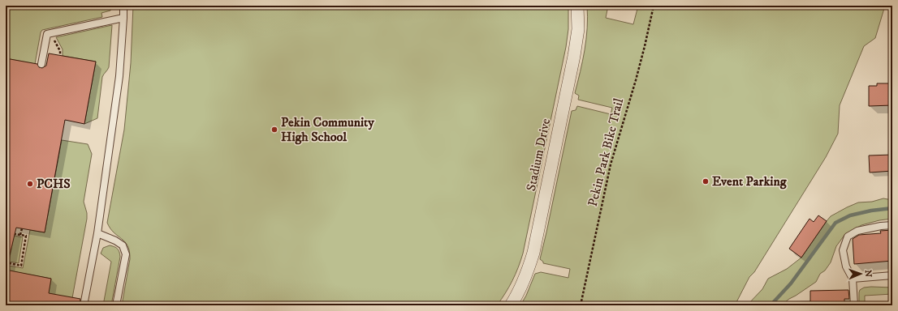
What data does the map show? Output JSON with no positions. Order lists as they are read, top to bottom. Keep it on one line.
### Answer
{"streets":{"street":["Stadium Drive"],"path":["Pekin Park Bike Trail"]},"places":["Pekin Community High School","Event Parking","PCHS"],"north":"right"}
